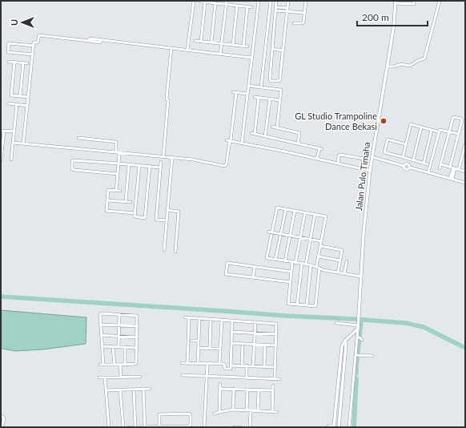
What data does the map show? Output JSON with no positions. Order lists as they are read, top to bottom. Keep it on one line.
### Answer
{"streets":{"street":["Jalan Pulo Timaha"]},"places":["GL Studio Trampoline Dance Bekasi"],"scale_bar":"200 m","north":"left"}
